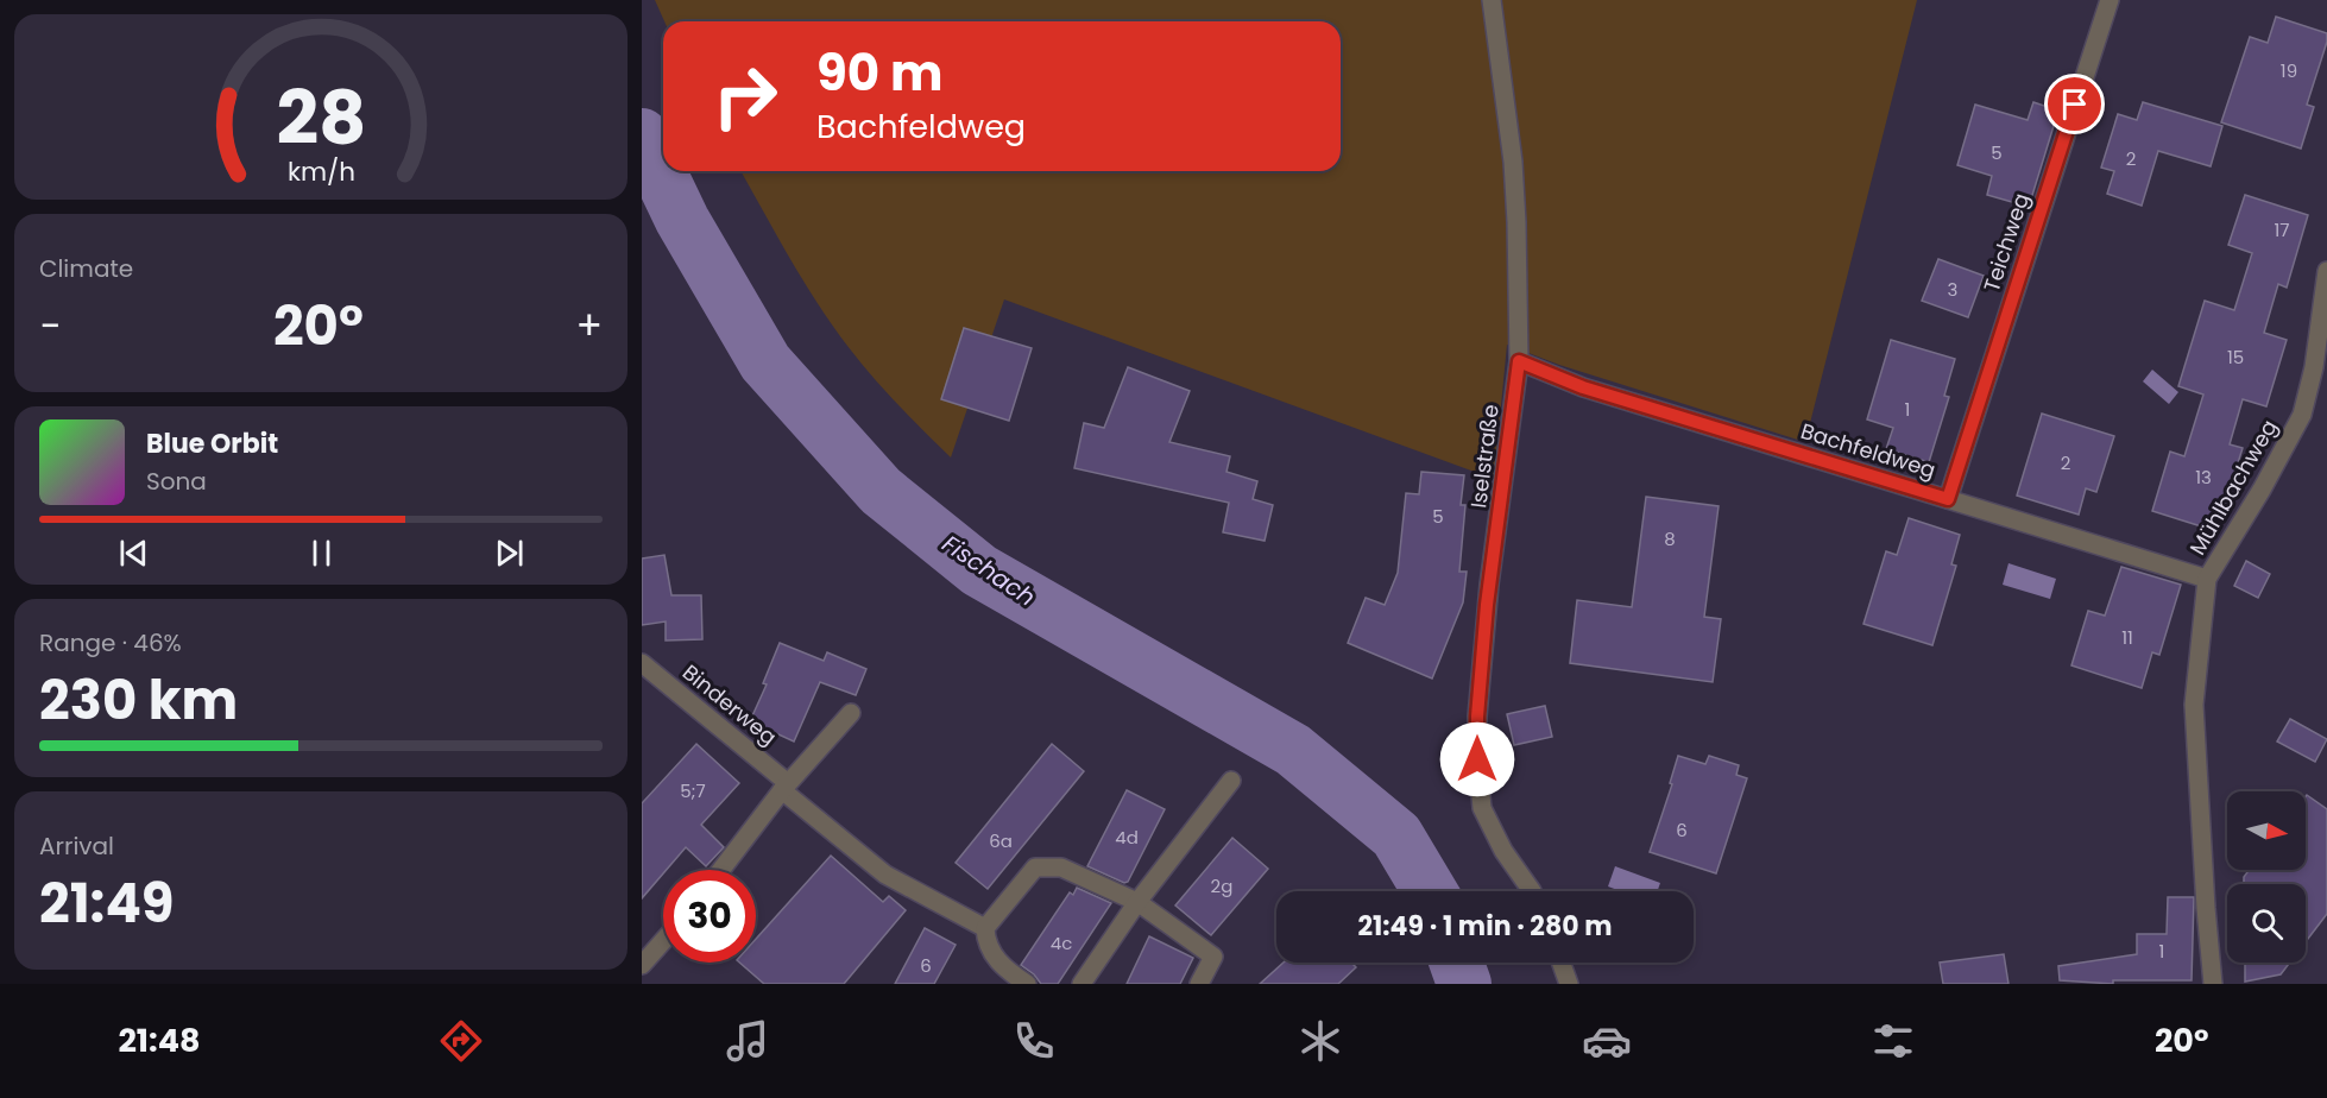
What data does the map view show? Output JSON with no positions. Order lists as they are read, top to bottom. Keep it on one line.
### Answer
{"streets":{"street":["Teichweg","Bachfeldweg","Iselstraße","Mühlbachweg","Binderweg"]},"crossings":[["Teichweg","Bachfeldweg"],["Bachfeldweg","Iselstraße"],["Bachfeldweg","Mühlbachweg"]],"water":["Fischach"],"house_numbers":["19","5","2","17","3","15","1","2","13","5","8","11","5;7","6","4d","6a","2g","4c","1","6"],"north":"right","page":{"turn":["90 m","Bachfeldweg"],"tile":["Climate",["Range · 46%","230 km"],["Arrival","21:49"]],"heat":["−","20°","+"],"song":["Blue Orbit","Sona"],"limit":"30","trip":"21:49 · 1 min · 280 m","tabs":["21:48","20°"],"gauge":["28","km/h"]}}
